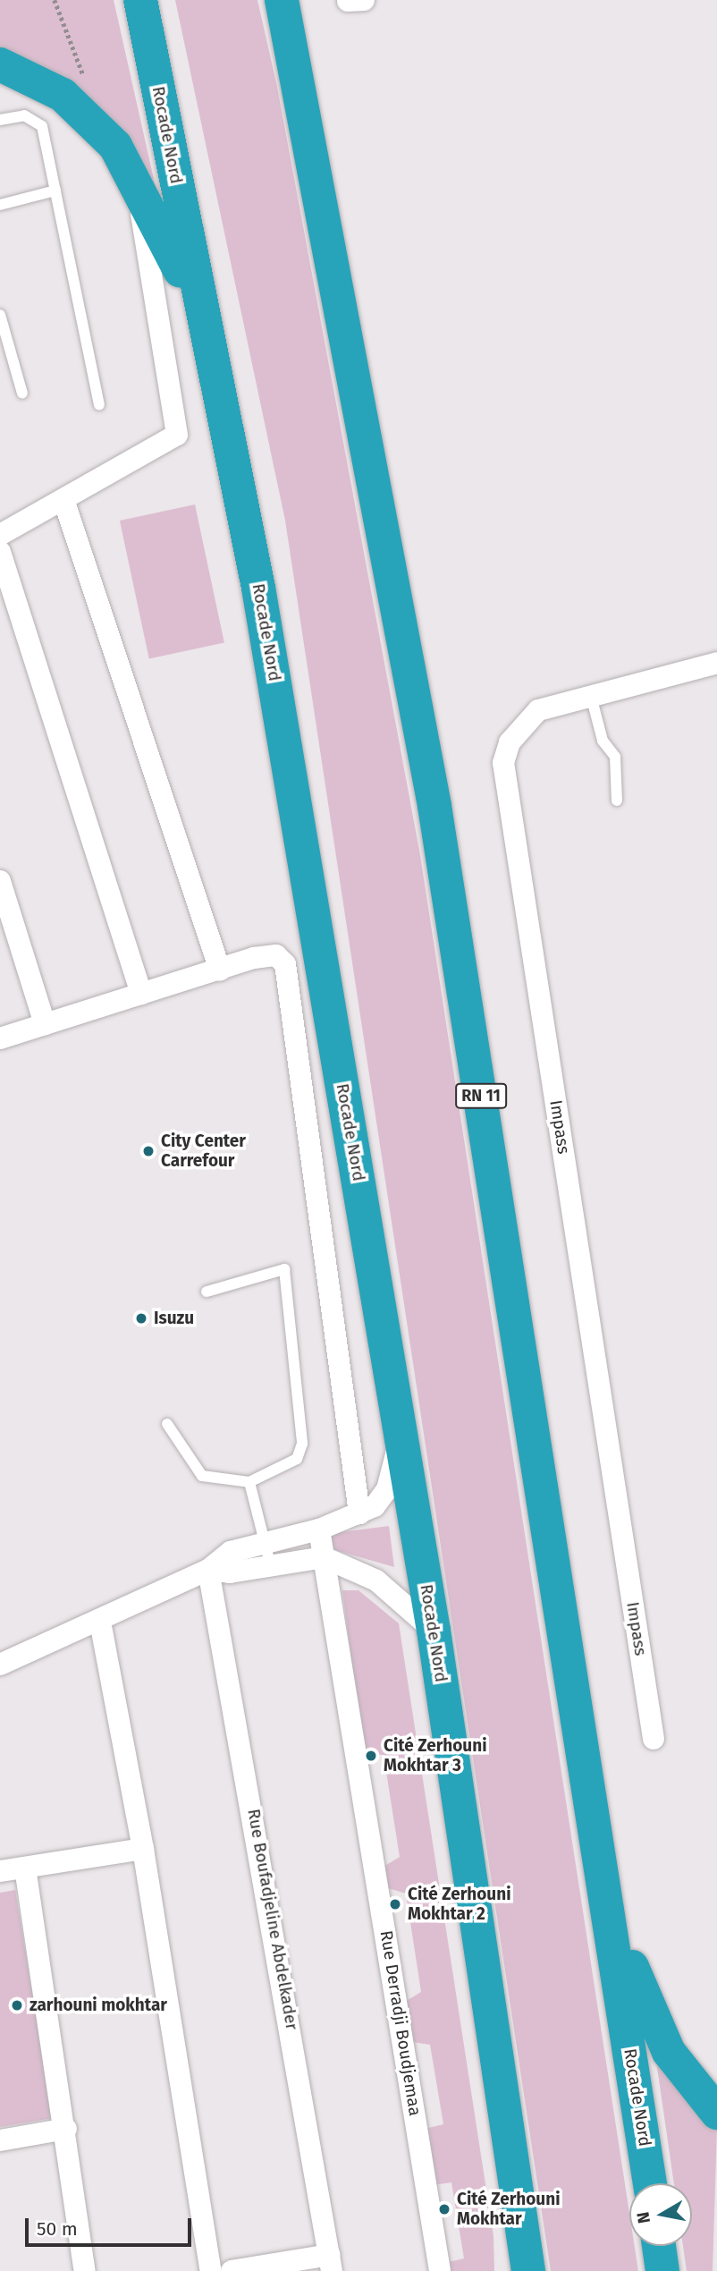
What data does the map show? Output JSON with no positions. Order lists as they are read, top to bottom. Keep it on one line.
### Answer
{"streets":{"highway":["Rocade Nord","RN 11"],"street":["Impass","Rue Boufadjeline Abdelkader","Rue Derradji Boudjemaa"]},"places":["City Center Carrefour","Isuzu","Cité Zerhouni Mokhtar 3","Cité Zerhouni Mokhtar 2","zarhouni mokhtar","Cité Zerhouni Mokhtar"],"scale_bar":"50 m","north":"left"}
